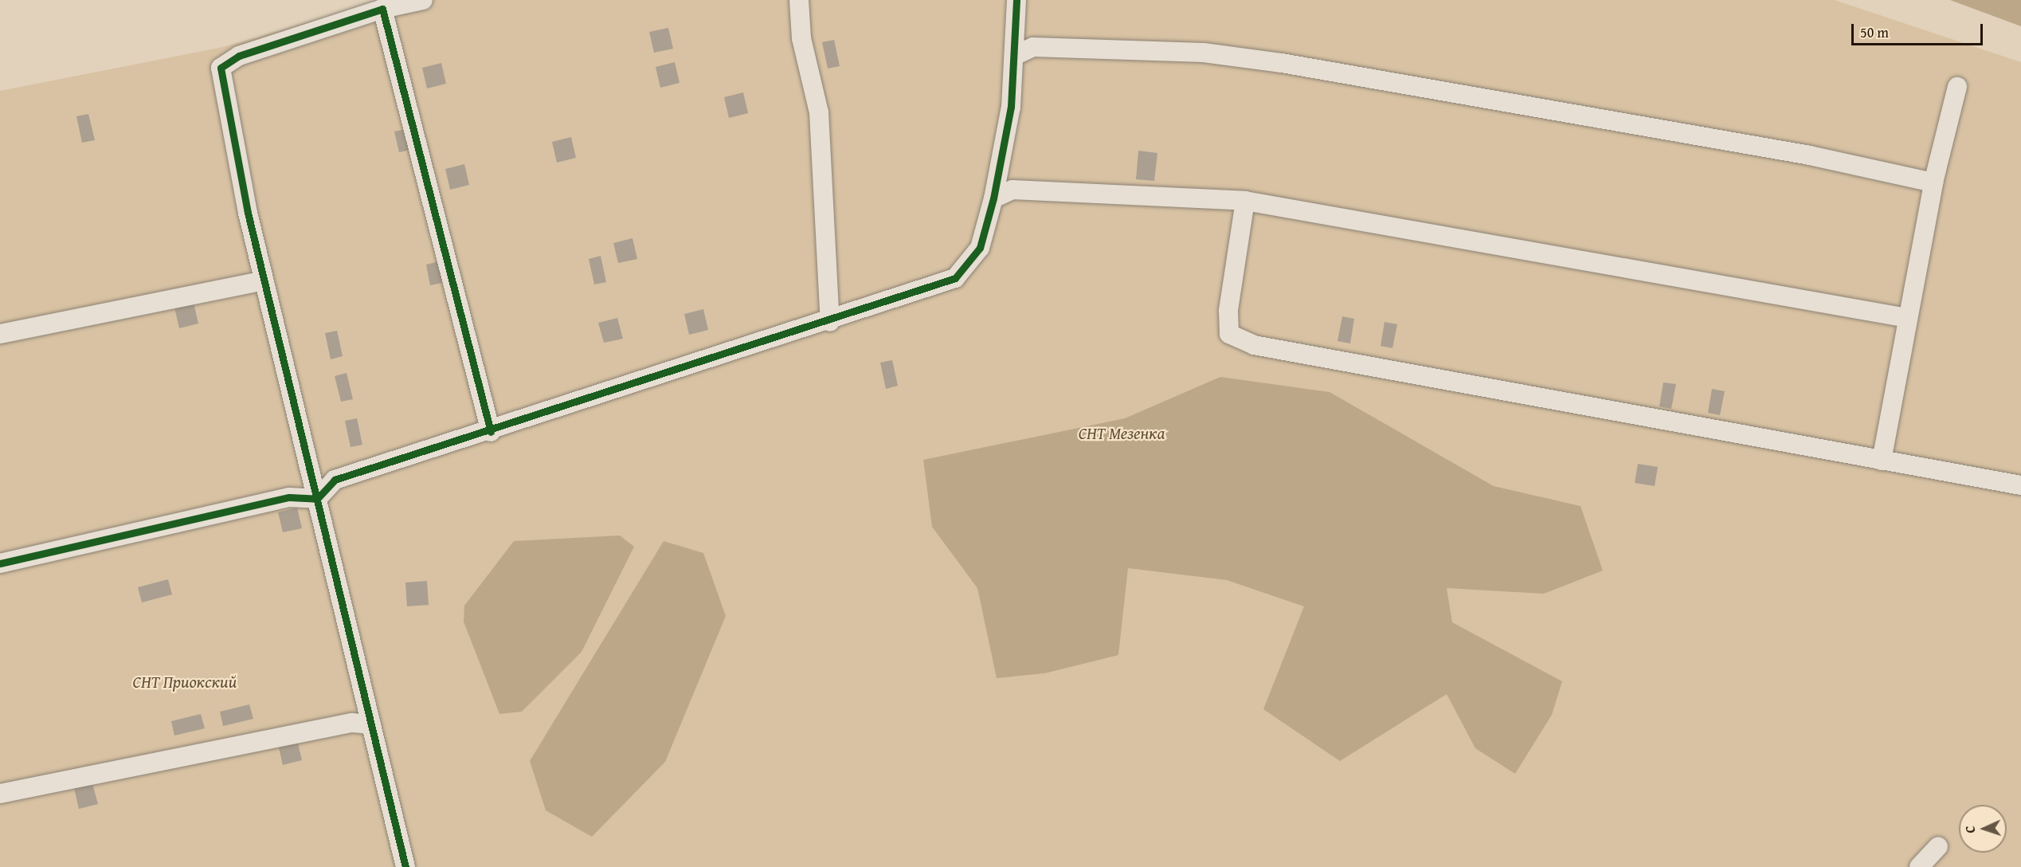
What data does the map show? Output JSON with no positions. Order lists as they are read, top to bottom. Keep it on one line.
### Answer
{"parks":["СНТ Мезенка","СНТ Приокский"],"scale_bar":"50 m","north":"left"}
